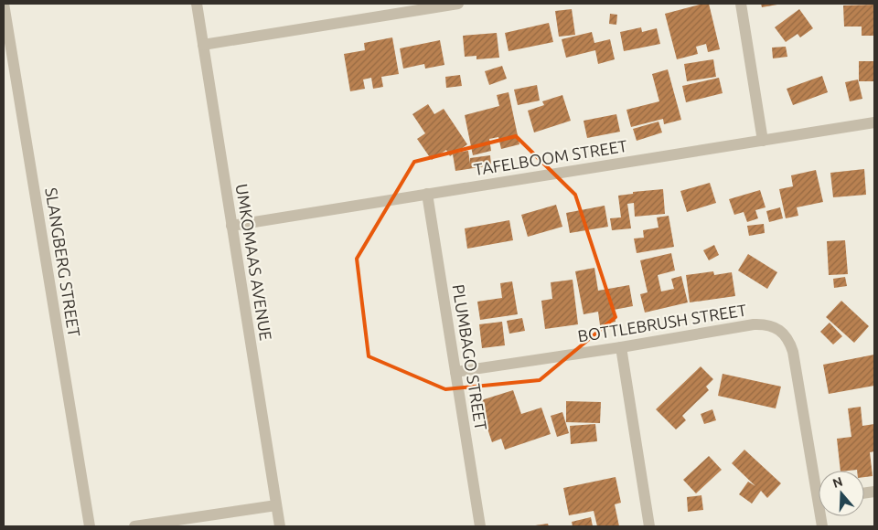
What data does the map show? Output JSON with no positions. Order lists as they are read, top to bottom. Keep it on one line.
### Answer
{"streets":{"street":["TAFELBOOM STREET","SLANGBERG STREET","UMKOMAAS AVENUE","BOTTLEBRUSH STREET","PLUMBAGO STREET"]},"crossings":[["TAFELBOOM STREET","UMKOMAAS AVENUE"],["TAFELBOOM STREET","PLUMBAGO STREET"],["BOTTLEBRUSH STREET","PLUMBAGO STREET"]],"north":"top"}
